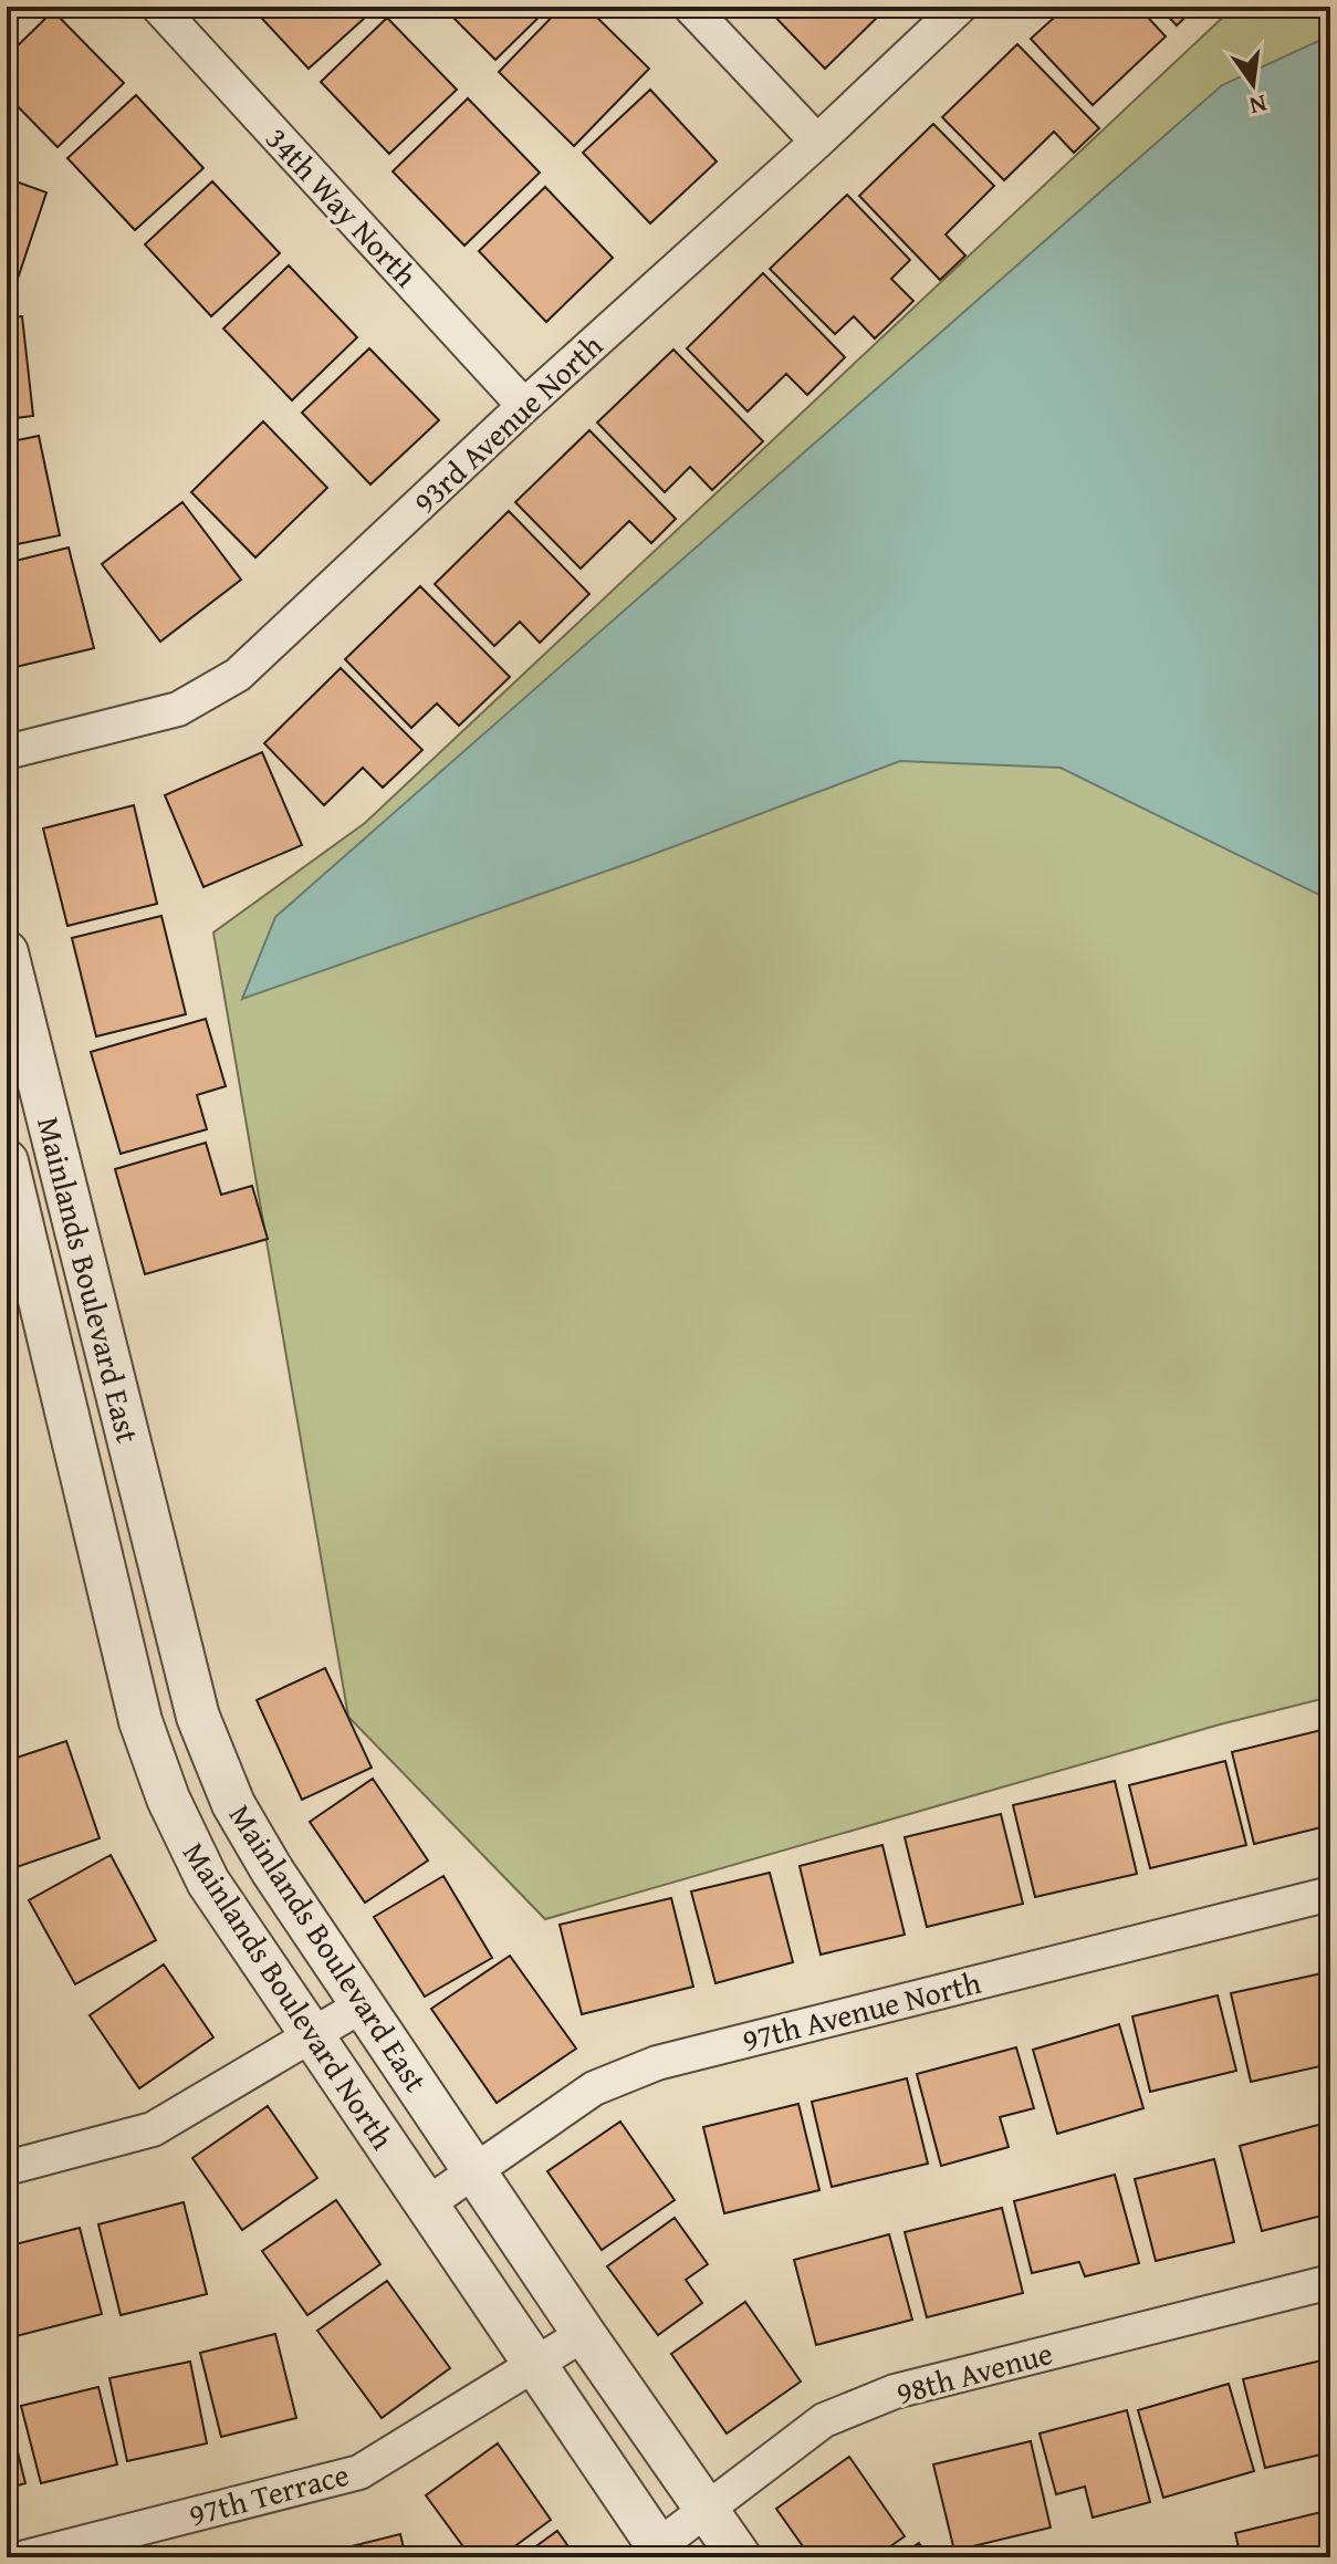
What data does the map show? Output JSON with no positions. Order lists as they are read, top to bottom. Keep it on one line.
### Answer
{"streets":{"street":["34th Way North","93rd Avenue North","Mainlands Boulevard East","Mainlands Boulevard North","97th Avenue North","98th Avenue","97th Terrace"]},"crossings":[["34th Way North","93rd Avenue North"],["Mainlands Boulevard East","97th Avenue North"],["Mainlands Boulevard East","98th Avenue"],["Mainlands Boulevard East","97th Terrace"],["Mainlands Boulevard North","97th Avenue North"],["Mainlands Boulevard North","98th Avenue"],["Mainlands Boulevard North","97th Terrace"]],"north":"bottom"}
